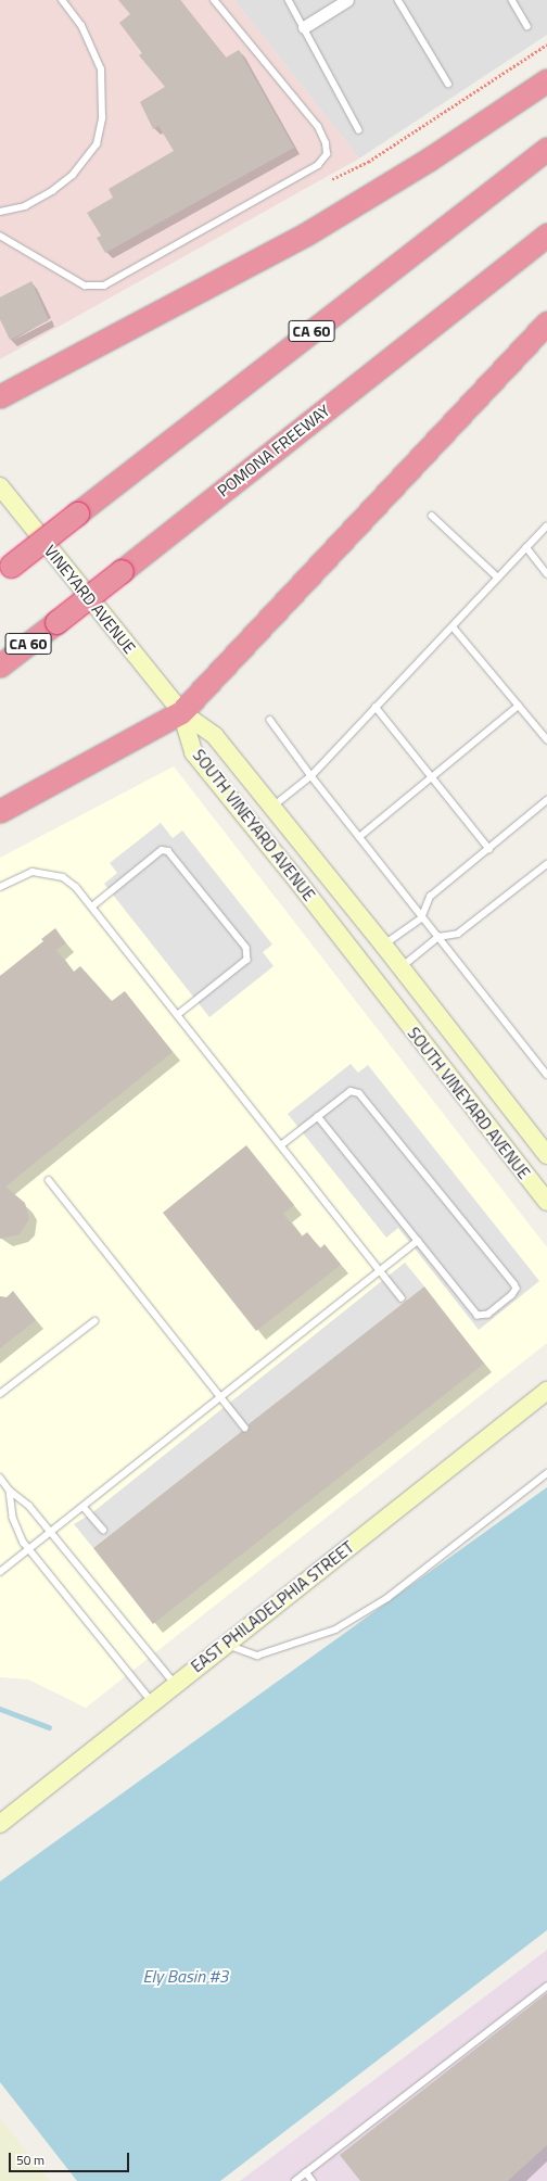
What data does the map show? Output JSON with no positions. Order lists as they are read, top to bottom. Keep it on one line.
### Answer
{"streets":{"highway":["CA 60","POMONA FREEWAY"],"main road":["VINEYARD AVENUE","SOUTH VINEYARD AVENUE","EAST PHILADELPHIA STREET"]},"crossings":[["VINEYARD AVENUE","SOUTH VINEYARD AVENUE"]],"water":["Ely Basin #3"],"scale_bar":"50 m"}
